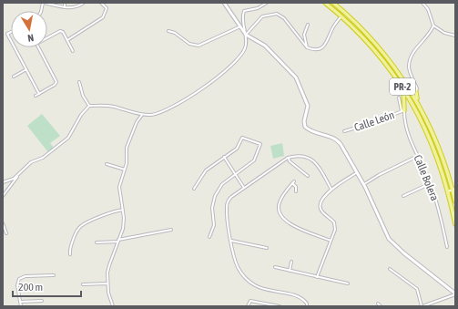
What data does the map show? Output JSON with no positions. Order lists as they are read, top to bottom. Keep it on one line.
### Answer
{"streets":{"highway":["PR-2"],"street":["Calle León","Calle Bolera"]},"crossings":[["Calle León","Calle Bolera"]],"scale_bar":"200 m","north":"bottom"}
